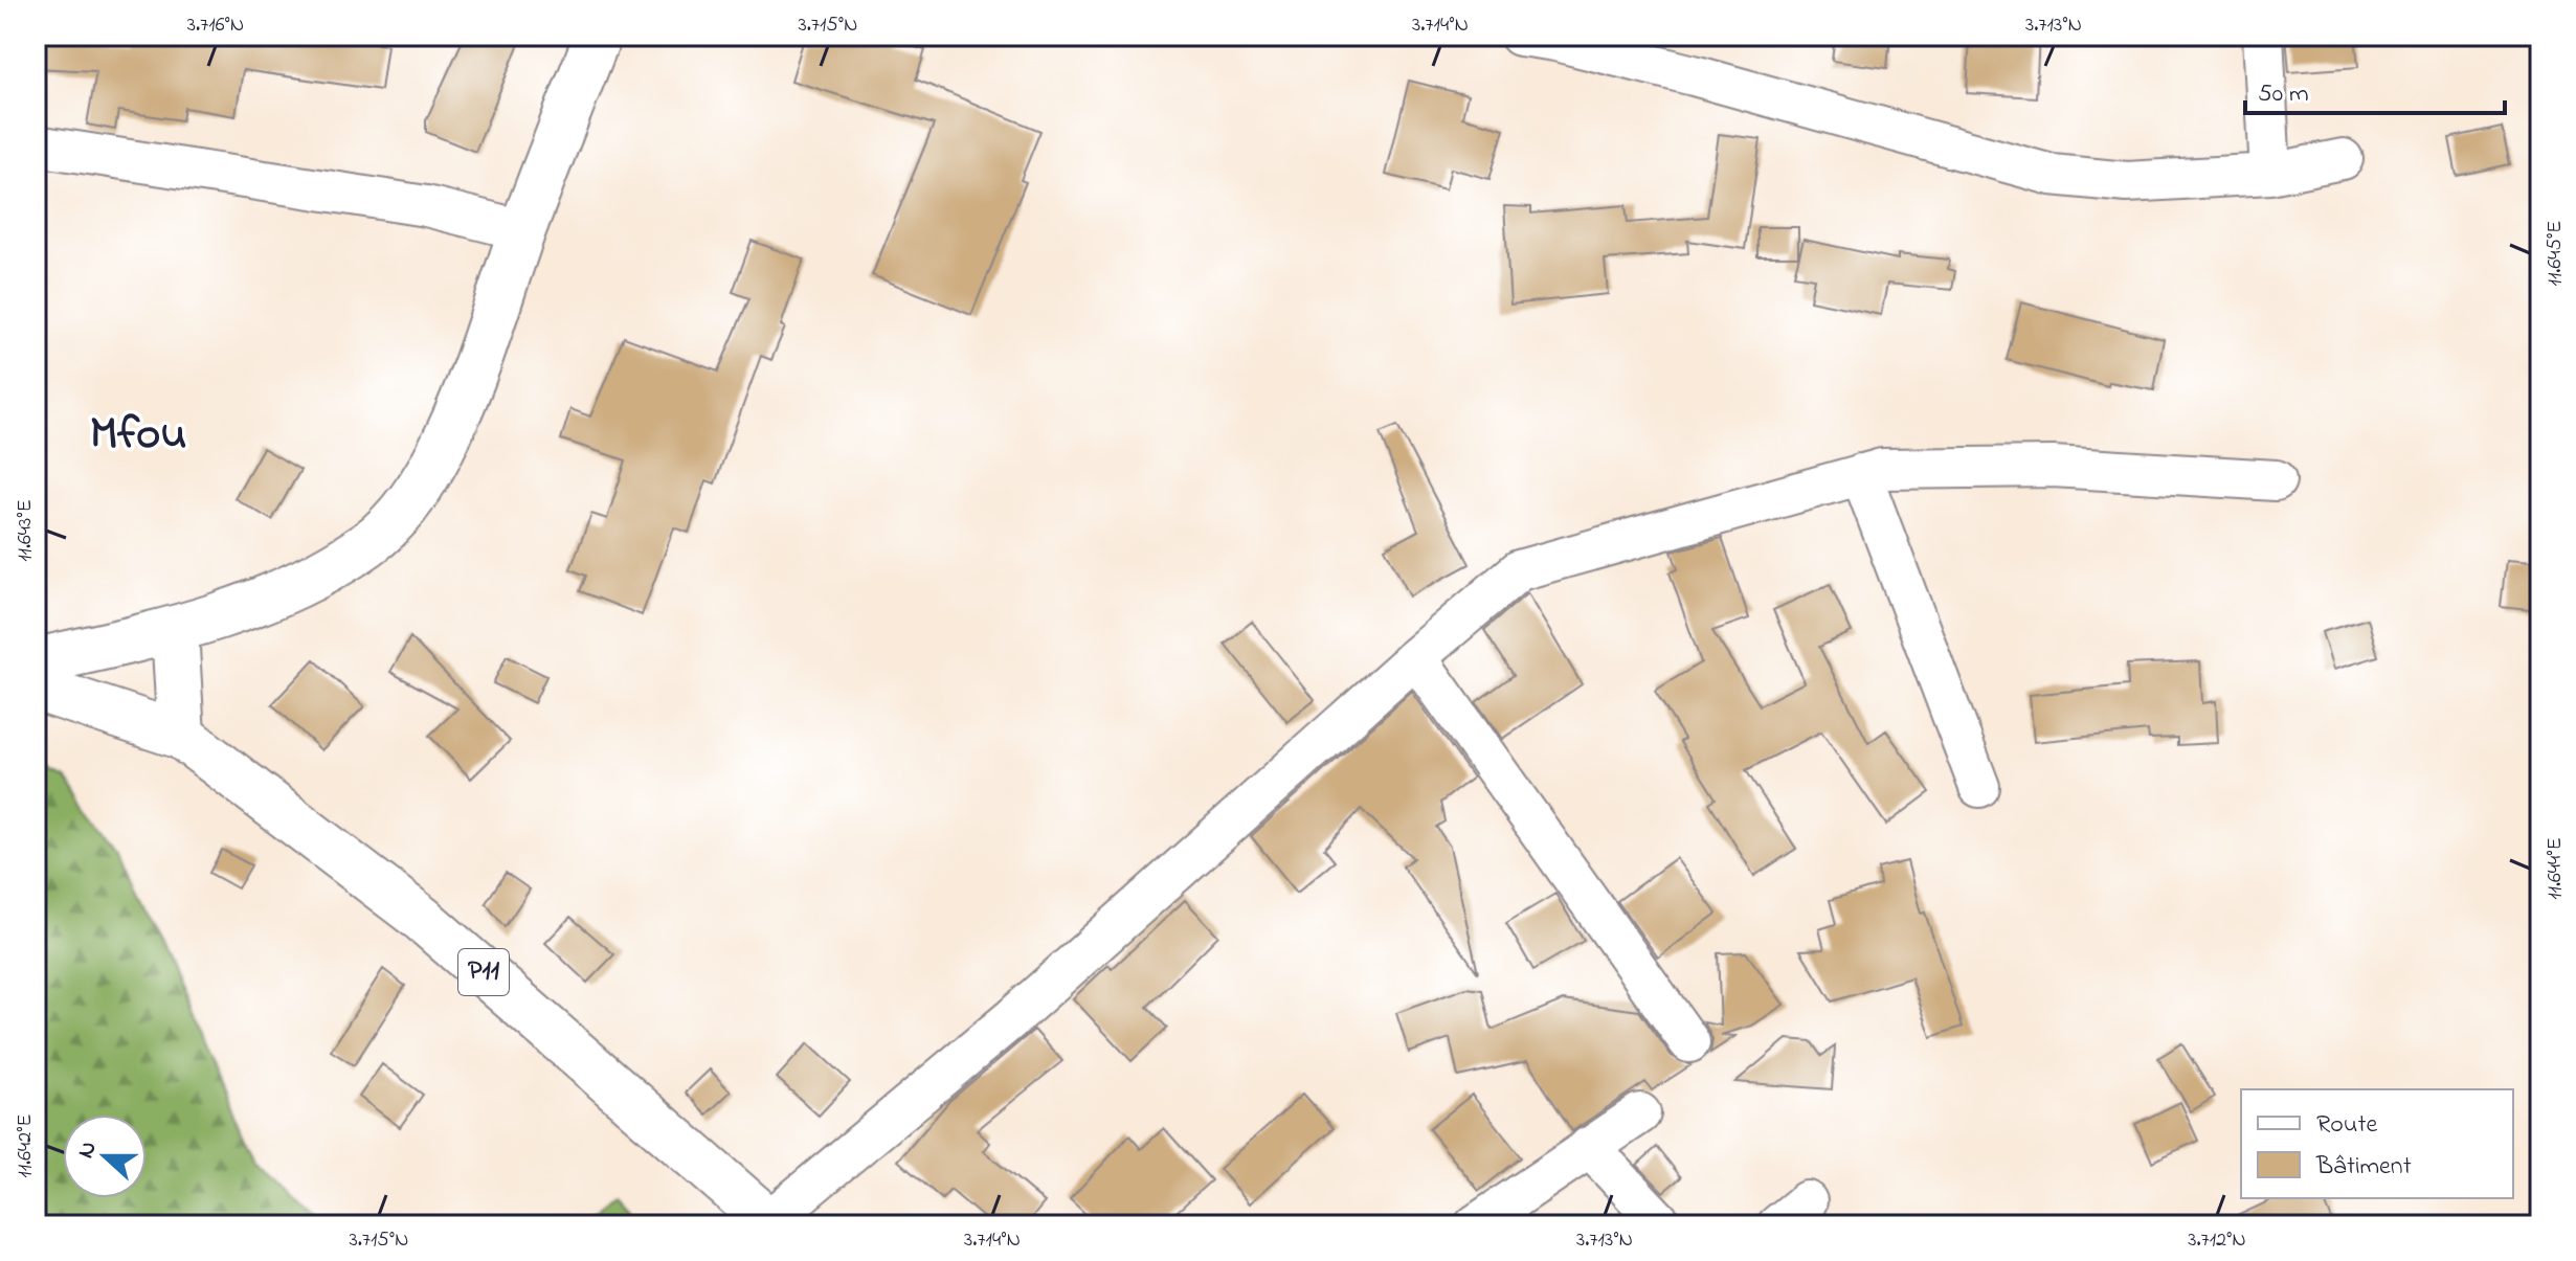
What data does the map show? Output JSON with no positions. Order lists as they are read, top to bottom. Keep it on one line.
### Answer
{"streets":{"main road":["P11"]},"districts":["Mfou"],"legend":["Route","Bâtiment"],"scale_bar":"50 m","north":"left","coordinates":["3.716°N","3.715°N","3.714°N","3.713°N","11.645°E","11.643°E","11.644°E","11.642°E","3.712°N"]}
